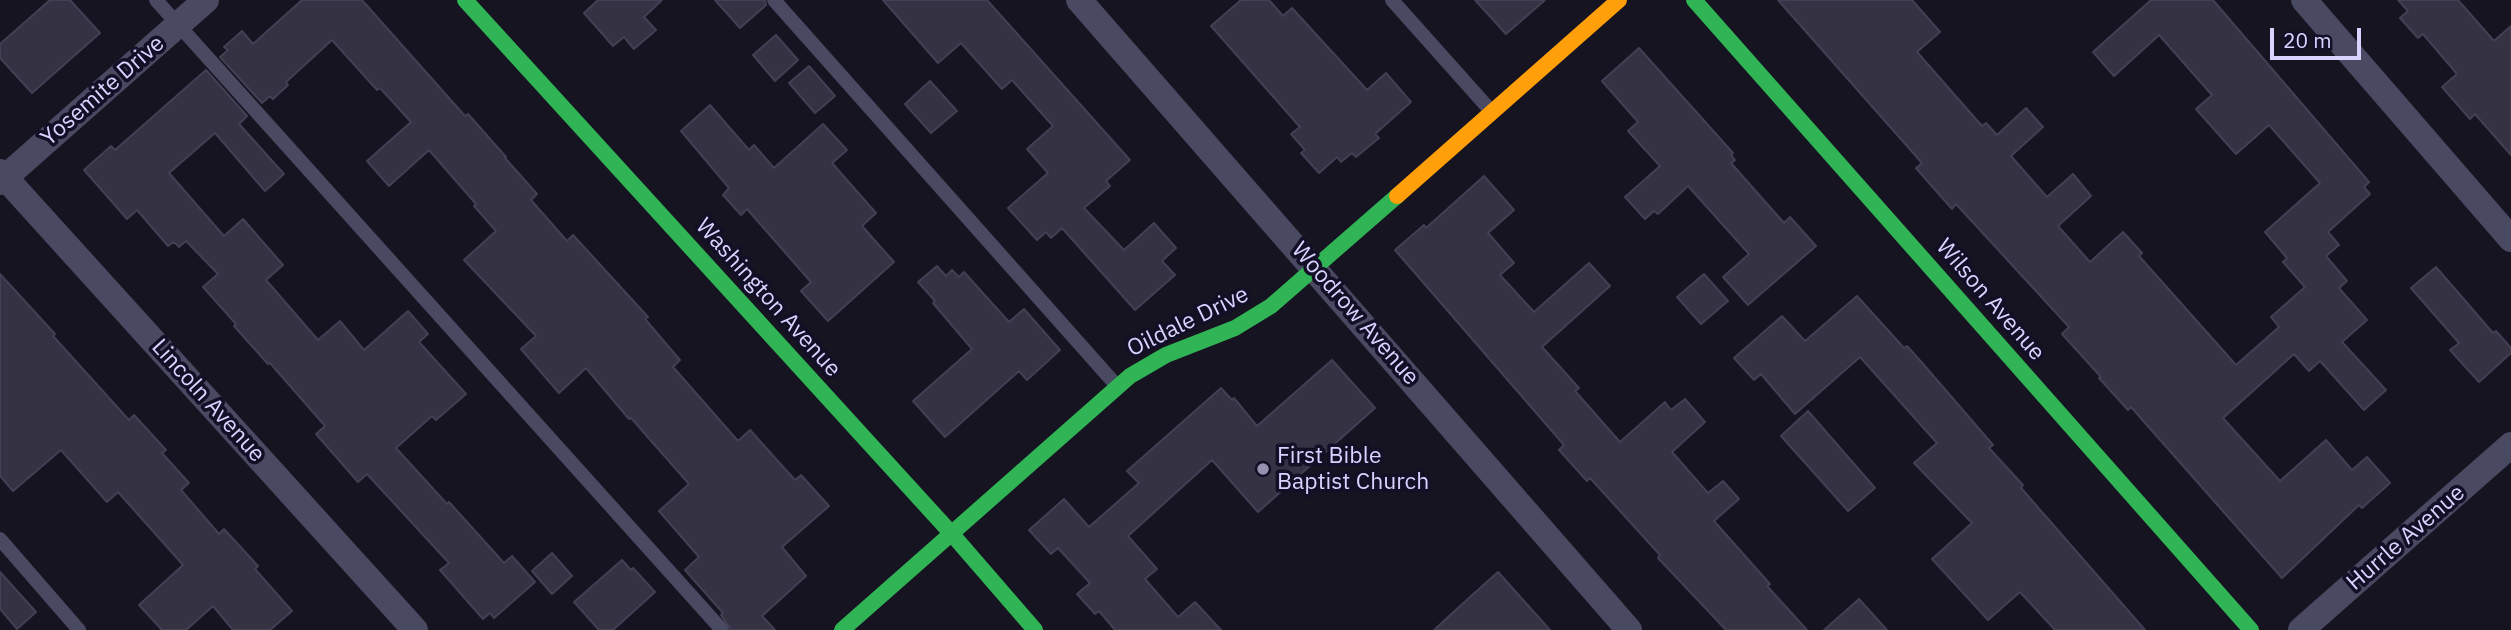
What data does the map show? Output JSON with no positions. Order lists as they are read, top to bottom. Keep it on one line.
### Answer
{"streets":{"street":["Yosemite Drive","Washington Avenue","Wilson Avenue","Woodrow Avenue","Oildale Drive","Lincoln Avenue","Hurrle Avenue"]},"crossings":[["Yosemite Drive","Lincoln Avenue"],["Washington Avenue","Oildale Drive"],["Woodrow Avenue","Oildale Drive"]],"places":["First Bible Baptist Church"],"scale_bar":"20 m"}
